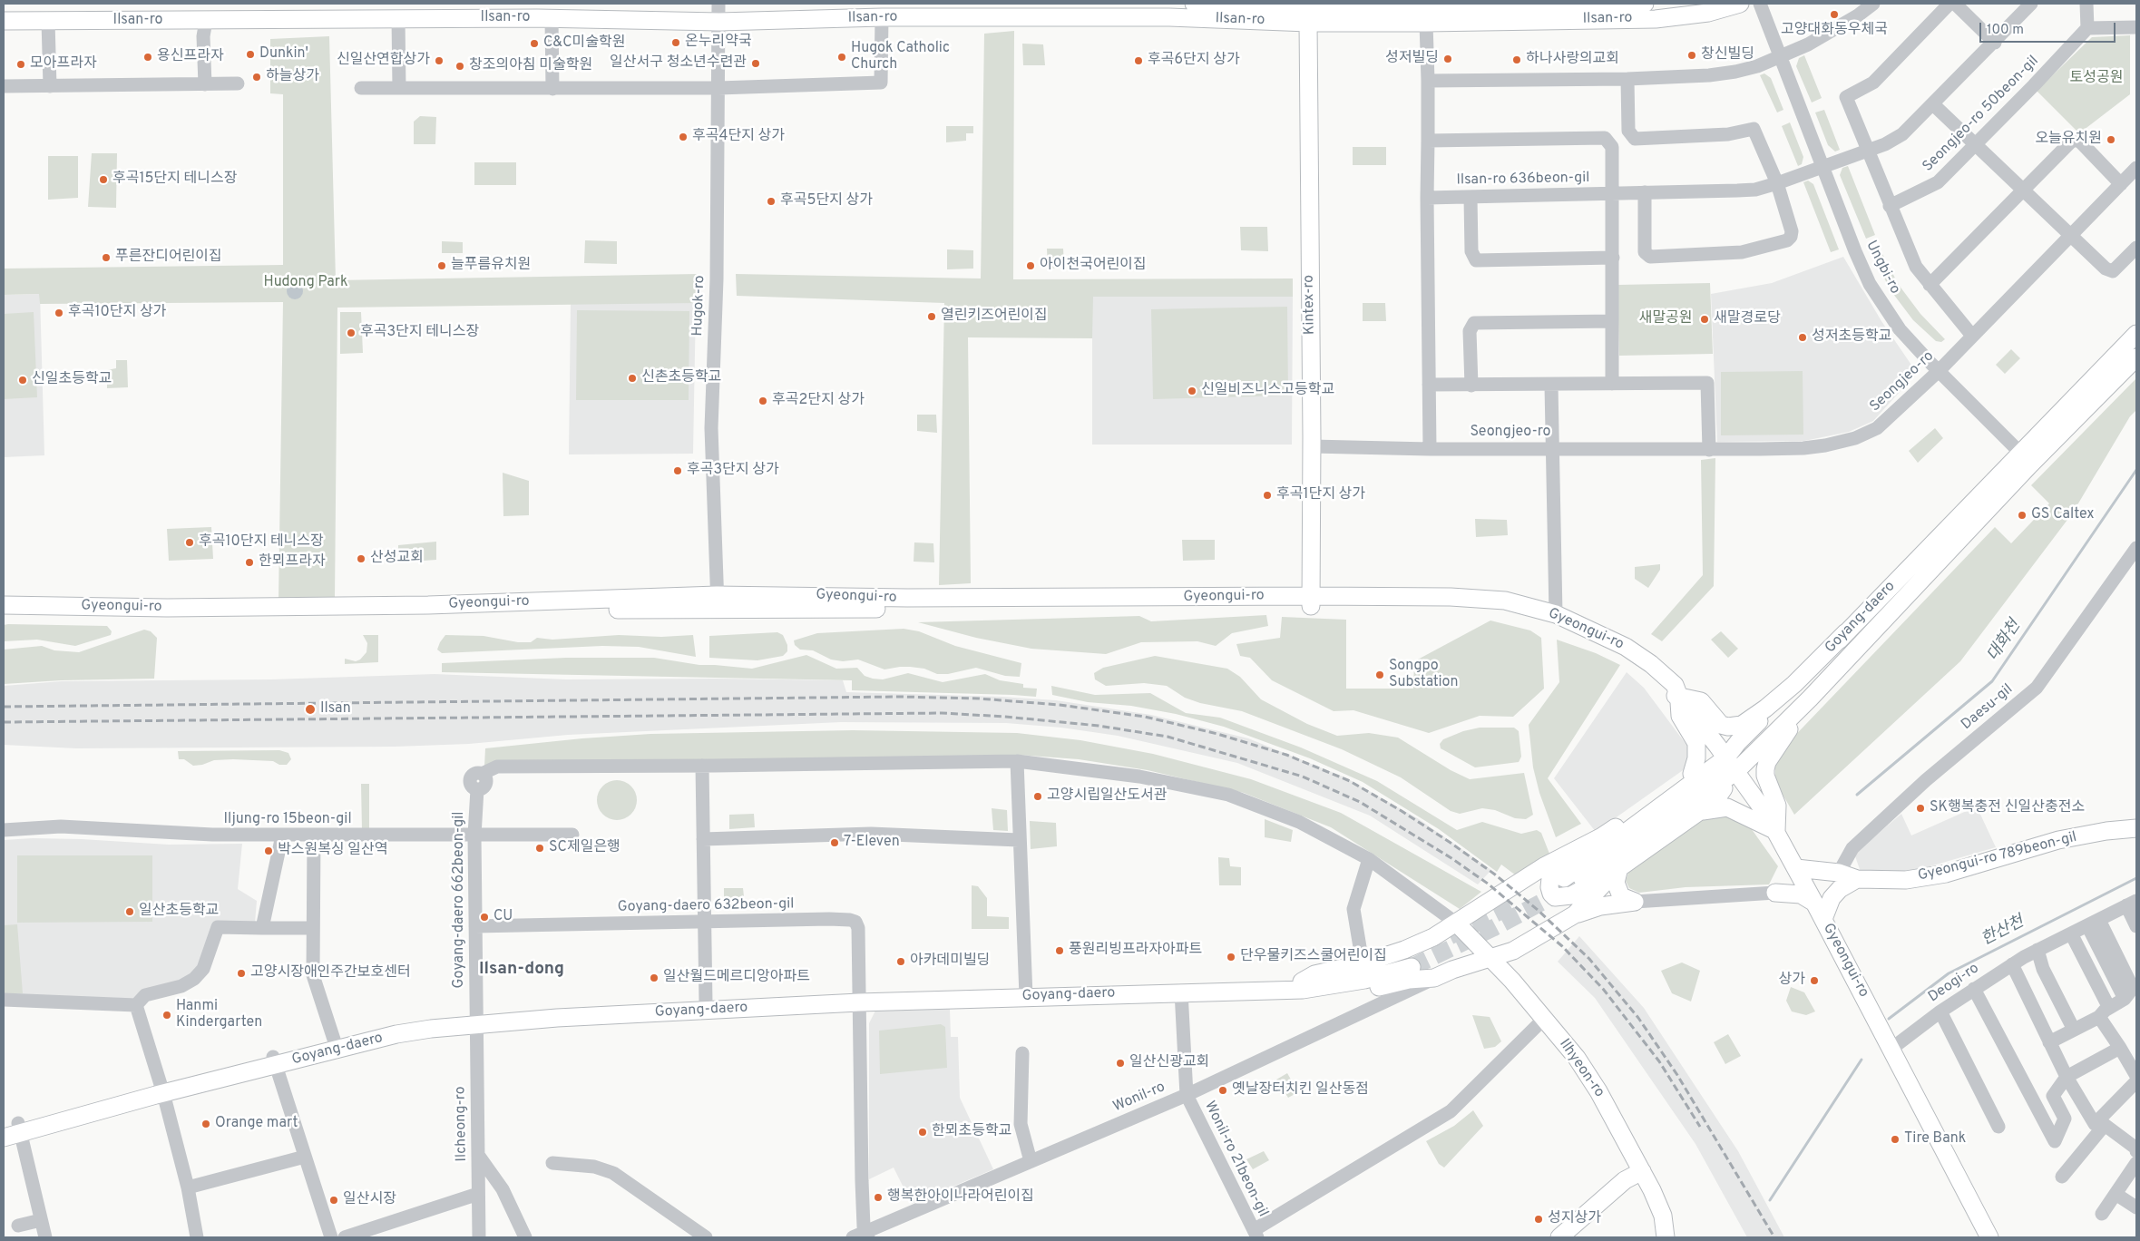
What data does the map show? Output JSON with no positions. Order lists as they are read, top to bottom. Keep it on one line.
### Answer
{"streets":{"main road":["Ilsan-ro","Kintex-ro","Gyeongui-ro","Goyang-daero","Gyeongui-ro 789beon-gil","Ilhyeon-ro"],"street":["Seongjeo-ro 50beon-gil","Ilsan-ro 636beon-gil","Ungbi-ro","Hugok-ro","Seongjeo-ro","Daesu-gil","Iljung-ro 15beon-gil","Goyang-daero 662beon-gil","Goyang-daero 632beon-gil","Deogi-ro","Wonil-ro","Ilcheong-ro","Wonil-ro 21beon-gil"]},"crossings":[["Ilsan-ro","Kintex-ro"],["Ilsan-ro","Hugok-ro"],["Ilsan-ro 636beon-gil","Ungbi-ro"],["Ungbi-ro","Seongjeo-ro"],["Ungbi-ro","Goyang-daero"],["Kintex-ro","Seongjeo-ro"],["Kintex-ro","Gyeongui-ro"],["Hugok-ro","Gyeongui-ro"],["Gyeongui-ro","Goyang-daero"],["Gyeongui-ro","Gyeongui-ro 789beon-gil"],["Gyeongui-ro","Deogi-ro"],["Goyang-daero","Goyang-daero 662beon-gil"],["Goyang-daero","Goyang-daero 632beon-gil"],["Goyang-daero","Ilcheong-ro"],["Daesu-gil","Gyeongui-ro 789beon-gil"],["Iljung-ro 15beon-gil","Goyang-daero 662beon-gil"],["Goyang-daero 662beon-gil","Goyang-daero 632beon-gil"],["Goyang-daero 662beon-gil","Ilcheong-ro"],["Wonil-ro","Wonil-ro 21beon-gil"]],"districts":["Ilsan-dong"],"water":["대화천","한산천"],"parks":["토성공원","Hudong Park","새말공원"],"places":["고양대화동우체국","온누리약국","C&C미술학원","Dunkin'","창신빌딩","용신프라자","Hugok Catholic Church","성저빌딩","하나사랑의교회","신일산연합상가","후곡6단지 상가","일산서구 청소년수련관","모아프라자","창조의아침 미술학원","하늘상가","후곡4단지 상가","오늘유치원","후곡15단지 테니스장","후곡5단지 상가","푸른잔디어린이집","늘푸름유치원","아이천국어린이집","후곡10단지 상가","열린키즈어린이집","새말경로당","후곡3단지 테니스장","성저초등학교","신촌초등학교","신일초등학교","신일비즈니스고등학교","후곡2단지 상가","후곡3단지 상가","후곡1단지 상가","GS Caltex","후곡10단지 테니스장","산성교회","한뫼프라자","Songpo Substation","Ilsan","고양시립일산도서관","SK행복충전 신일산충전소","7-Eleven","SC제일은행","박스원복싱 일산역","일산초등학교","CU","풍원리빙프라자아파트","단우물키즈스쿨어린이집","아카데미빌딩","고양시장애인주간보호센터","일산월드메르디앙아파트","상가","Hanmi Kindergarten","일산신광교회","옛날장터치킨 일산동점","Orange mart","한뫼초등학교","Tire Bank","행복한아이나라어린이집","일산시장","성지상가"],"scale_bar":"100 m"}
